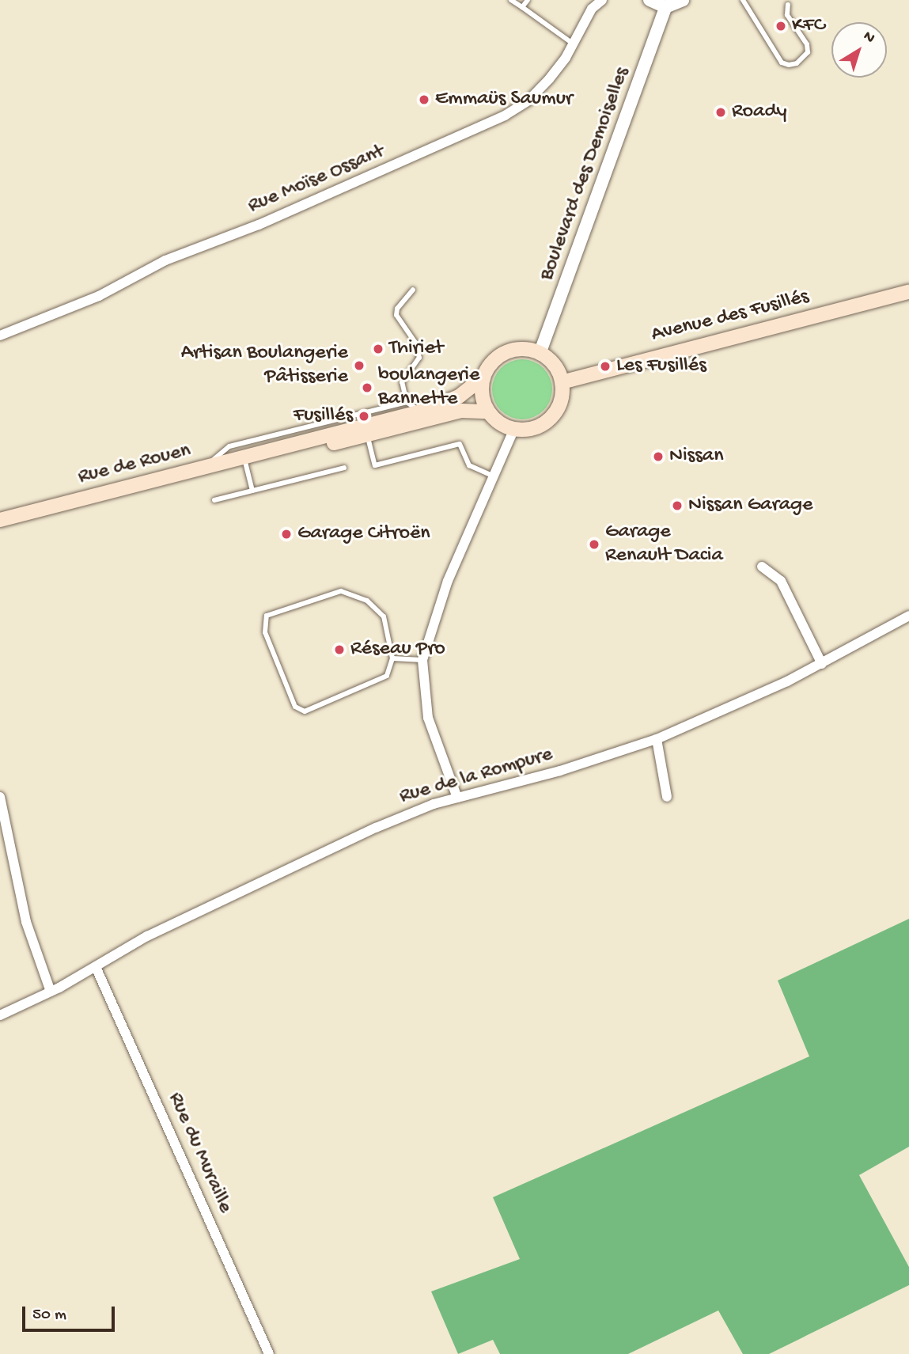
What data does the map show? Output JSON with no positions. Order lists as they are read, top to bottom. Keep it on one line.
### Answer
{"streets":{"main road":["Avenue des Fusillés","Rue de Rouen"],"street":["Boulevard des Demoiselles","Rue Moïse Ossant","Rue de la Rompure","Rue du Muraille"]},"crossings":[["Boulevard des Demoiselles","Avenue des Fusillés"],["Boulevard des Demoiselles","Rue de Rouen"],["Avenue des Fusillés","Rue de Rouen"],["Rue de la Rompure","Rue du Muraille"]],"places":["KFC","Emmaüs Saumur","Roady","Thiriet","Artisan Boulangerie Pâtisserie","Les Fusillés","boulangerie Bannette","Fusillés","Nissan","Nissan Garage","Garage Citroën","Garage Renault Dacia","Réseau Pro"],"scale_bar":"50 m","north":"top right"}
